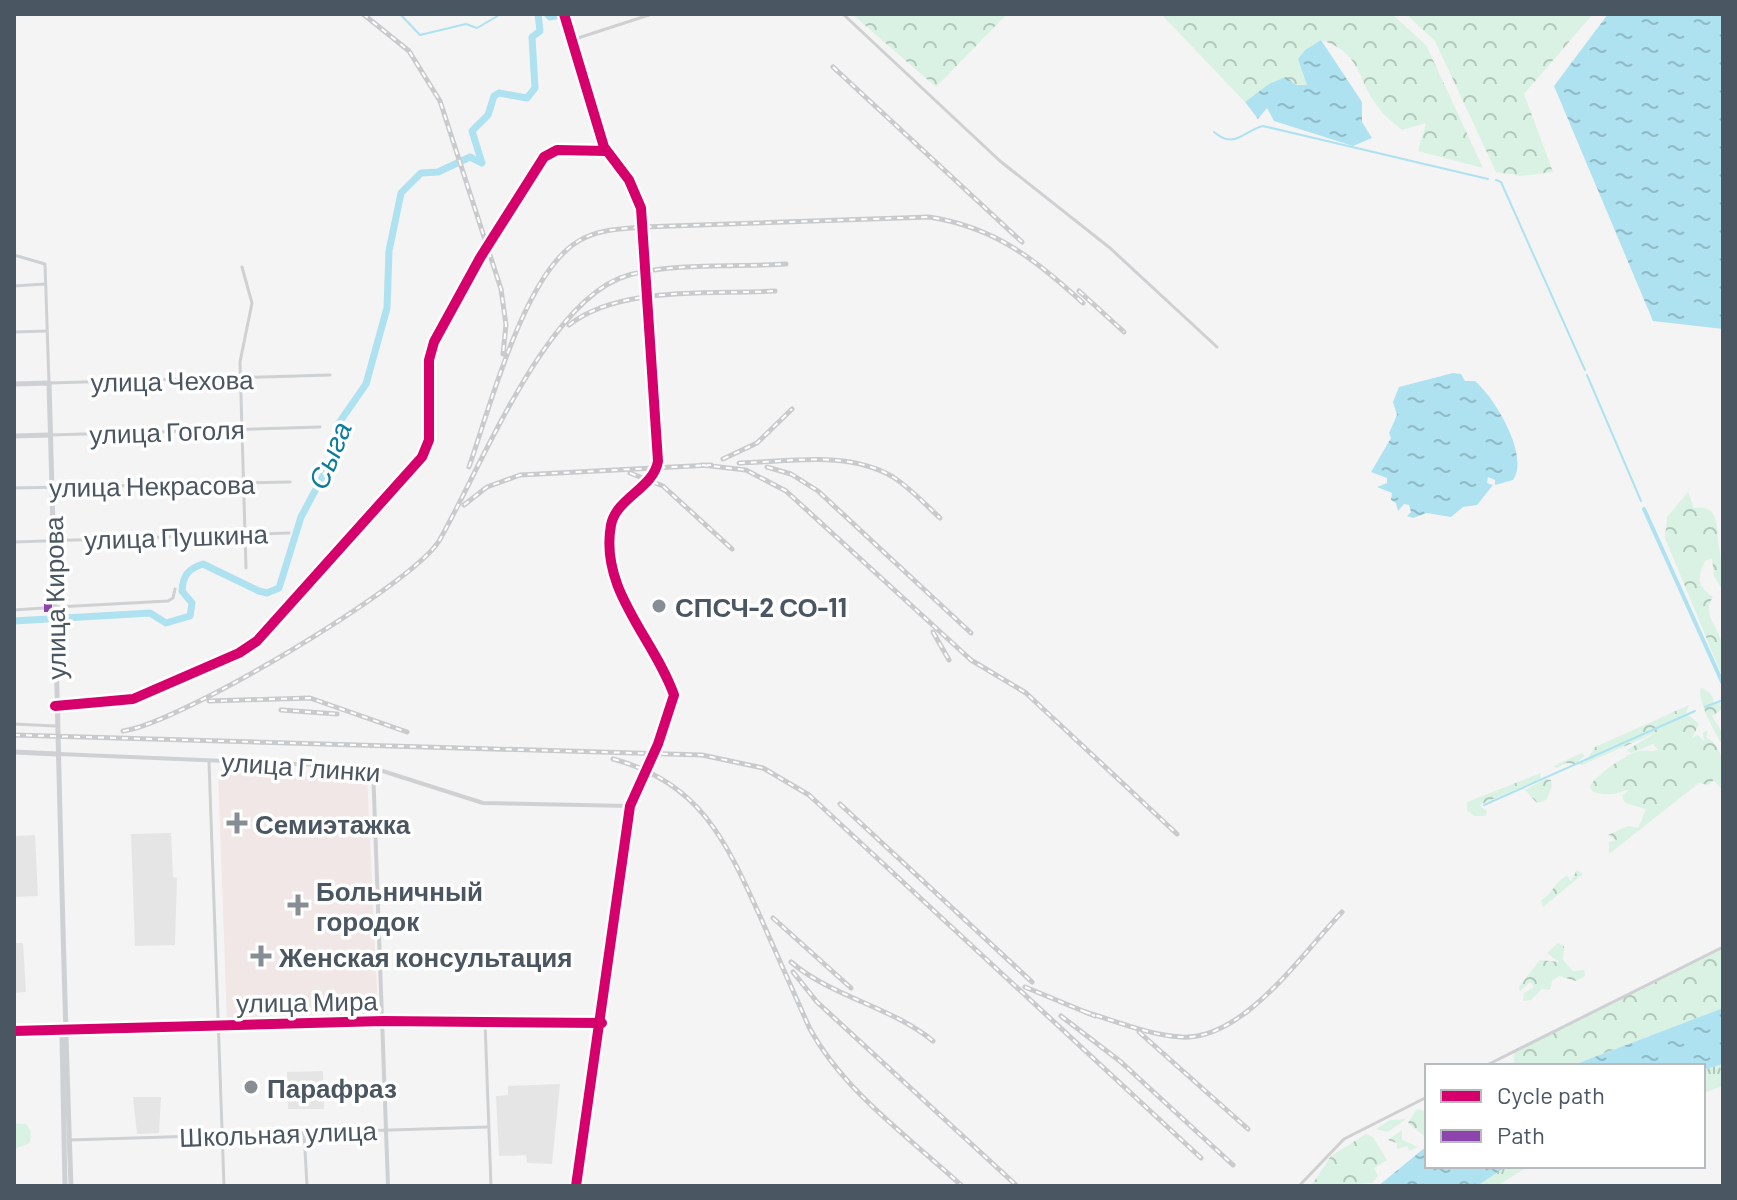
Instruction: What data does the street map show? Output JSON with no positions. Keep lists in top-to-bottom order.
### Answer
{
  "streets": {
    "main road": [
      "улица Чехова",
      "улица Гоголя",
      "улица Кирова",
      "улица Глинки"
    ],
    "street": [
      "улица Некрасова",
      "улица Пушкина",
      "улица Мира",
      "Школьная улица"
    ]
  },
  "crossings": [
    ["улица Чехова", "улица Кирова"],
    ["улица Гоголя", "улица Кирова"],
    ["улица Некрасова", "улица Кирова"],
    ["улица Пушкина", "улица Кирова"],
    ["улица Кирова", "улица Глинки"],
    ["улица Кирова", "улица Мира"],
    ["улица Кирова", "Школьная улица"]
  ],
  "water": ["Сыга"],
  "places": {
    "other": ["СПСЧ-2 СО-11", "Парафраз"],
    "health": ["Семиэтажка", "Больничный городок", "Женская консультация"]
  },
  "legend": ["Cycle path", "Path"]
}
